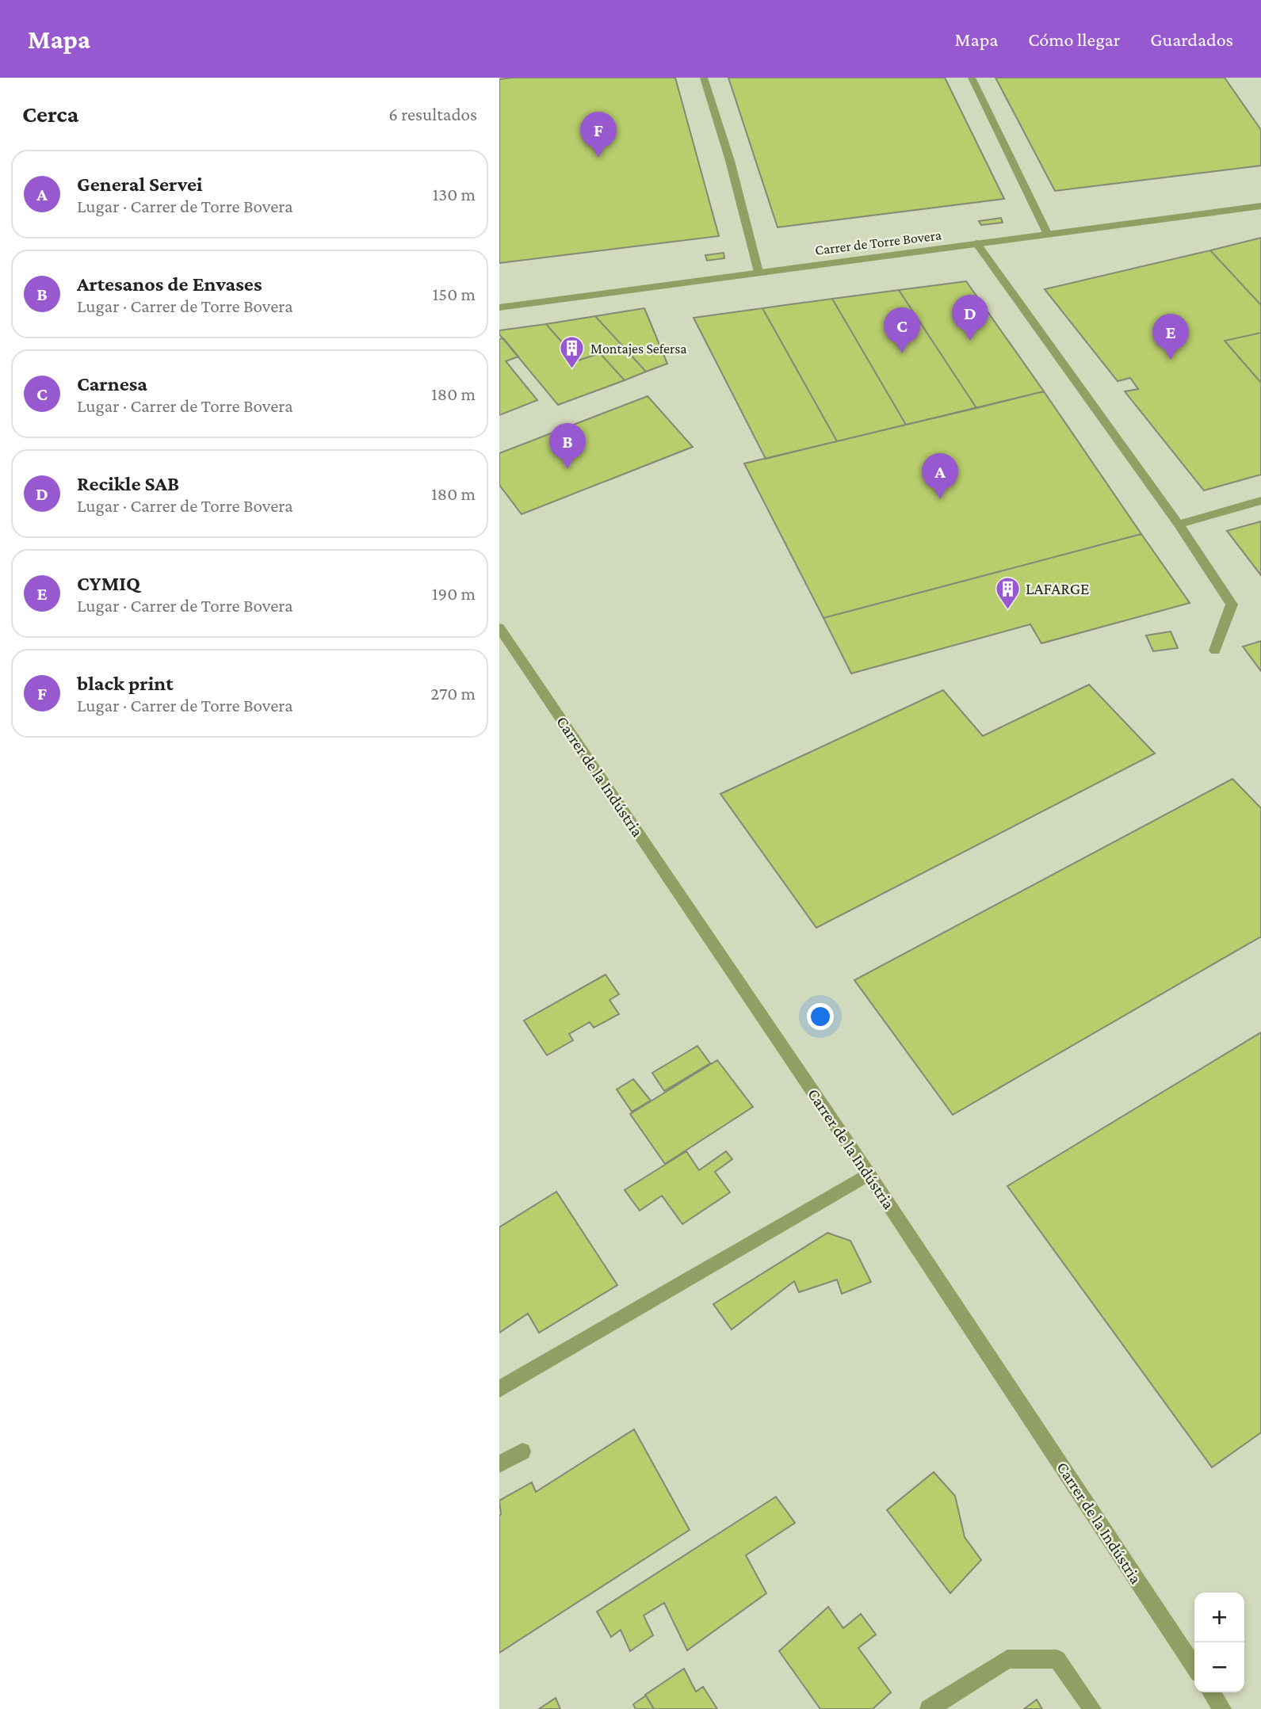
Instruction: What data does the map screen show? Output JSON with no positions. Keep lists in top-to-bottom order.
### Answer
{
  "streets": {
    "street": ["Carrer de Torre Bovera", "Carrer de la Indústria"]
  },
  "places": {
    "building": ["Montajes Sefersa", "LAFARGE"]
  },
  "page": {
    "header": "Mapa",
    "nav": ["Mapa", "Cómo llegar", "Guardados"],
    "heading": ["Cerca", "6 resultados"],
    "pins": [
      "F",
      "D",
      "C",
      "E",
      "B",
      "A"
    ],
    "list": [
      {
        "mark": "A",
        "name": "General Servei",
        "note": "Lugar · Carrer de Torre Bovera",
        "value": "130 m"
      },
      {
        "mark": "B",
        "name": "Artesanos de Envases",
        "note": "Lugar · Carrer de Torre Bovera",
        "value": "150 m"
      },
      {
        "mark": "C",
        "name": "Carnesa",
        "note": "Lugar · Carrer de Torre Bovera",
        "value": "180 m"
      },
      {
        "mark": "D",
        "name": "Recikle SAB",
        "note": "Lugar · Carrer de Torre Bovera",
        "value": "180 m"
      },
      {
        "mark": "E",
        "name": "CYMIQ",
        "note": "Lugar · Carrer de Torre Bovera",
        "value": "190 m"
      },
      {
        "mark": "F",
        "name": "black print",
        "note": "Lugar · Carrer de Torre Bovera",
        "value": "270 m"
      }
    ],
    "map_buttons": ["+", "−"]
  }
}
